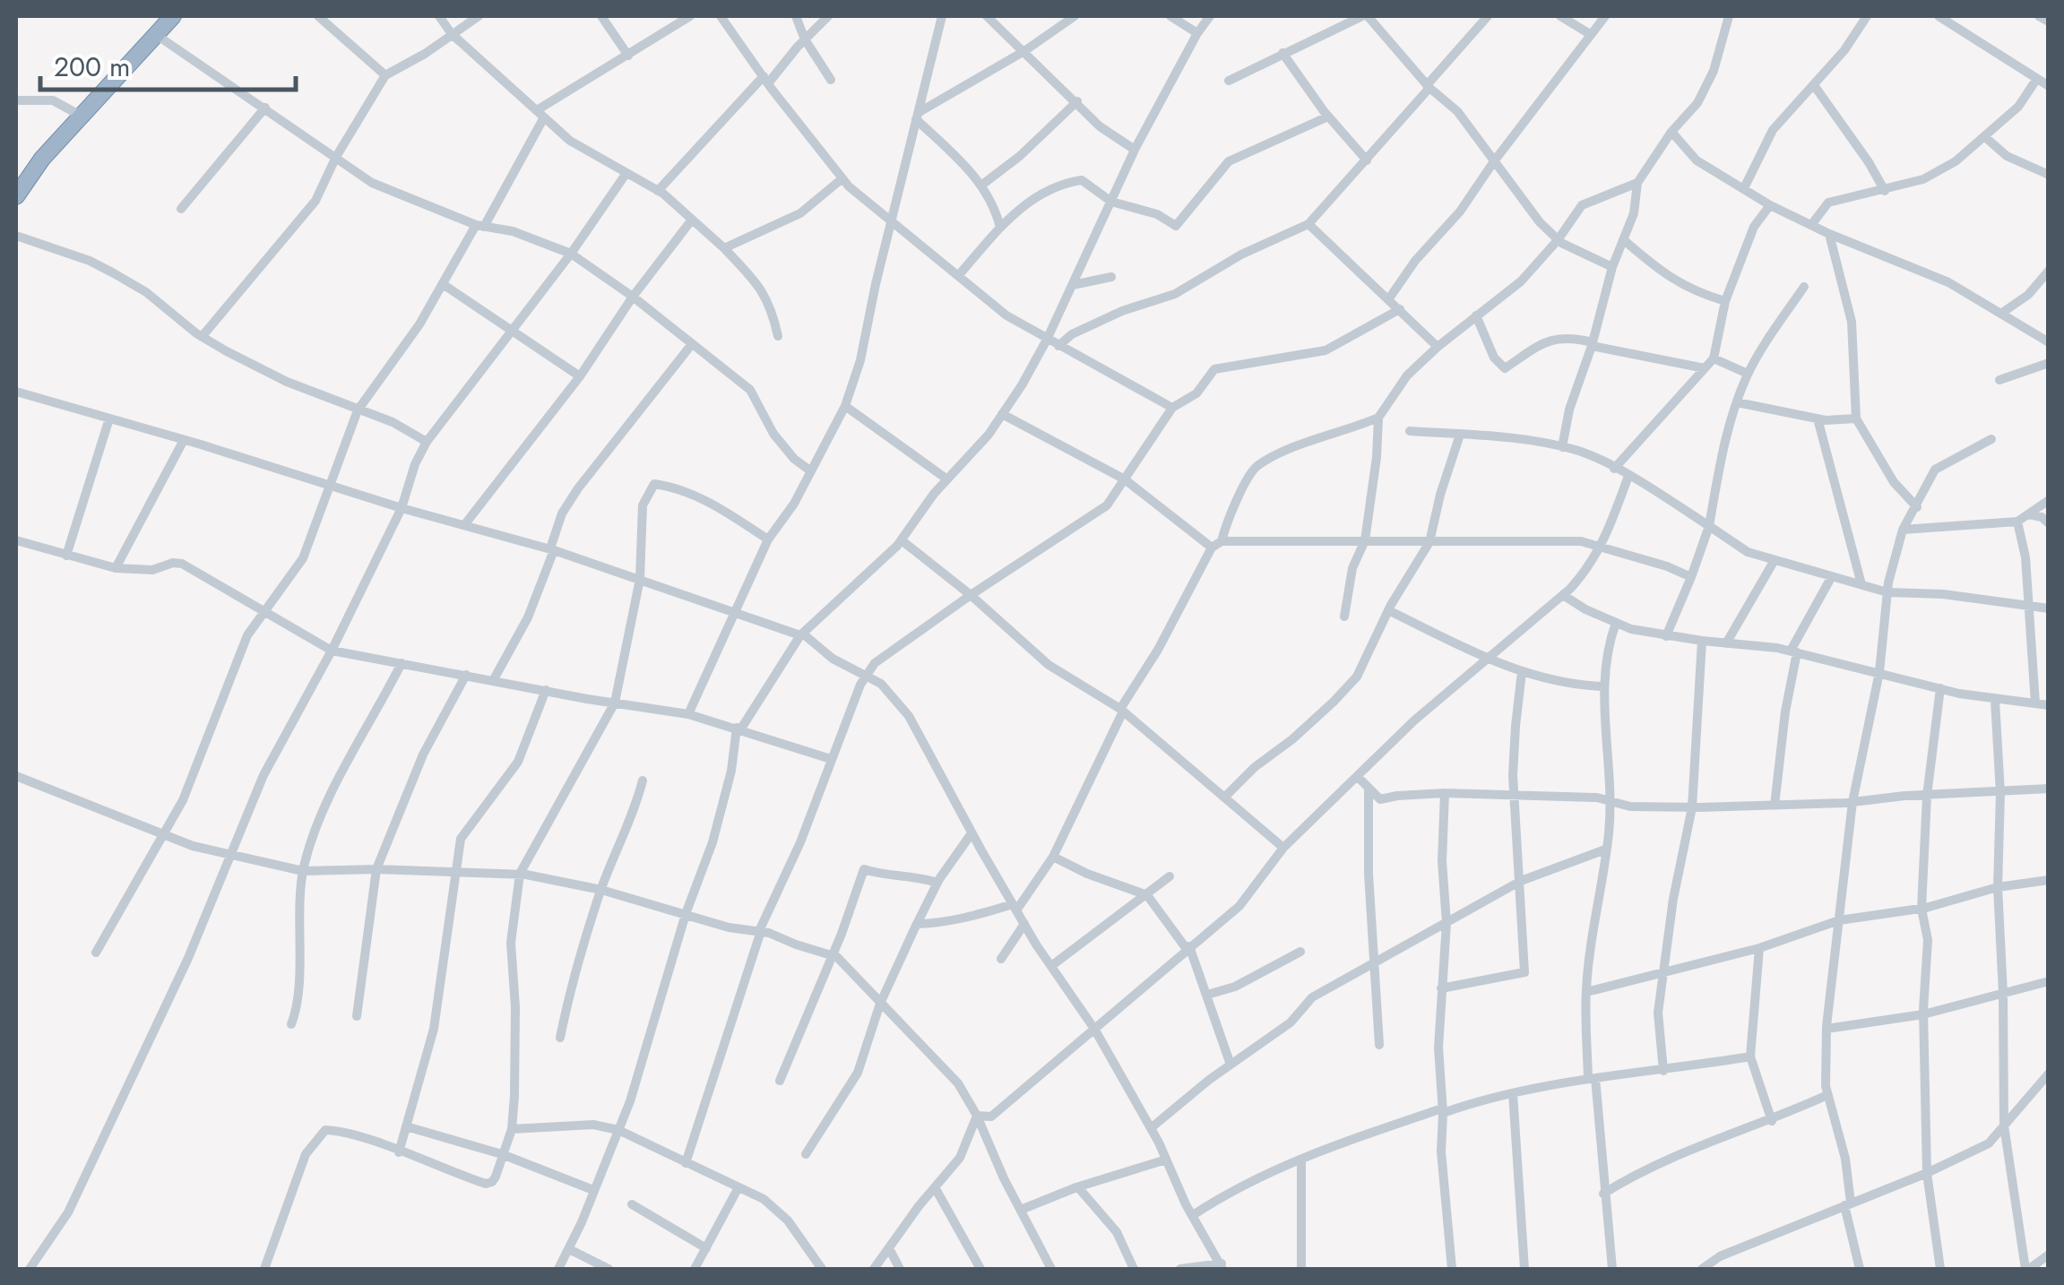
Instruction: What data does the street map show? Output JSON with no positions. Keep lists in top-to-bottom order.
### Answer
{
  "scale_bar": "200 m"
}
